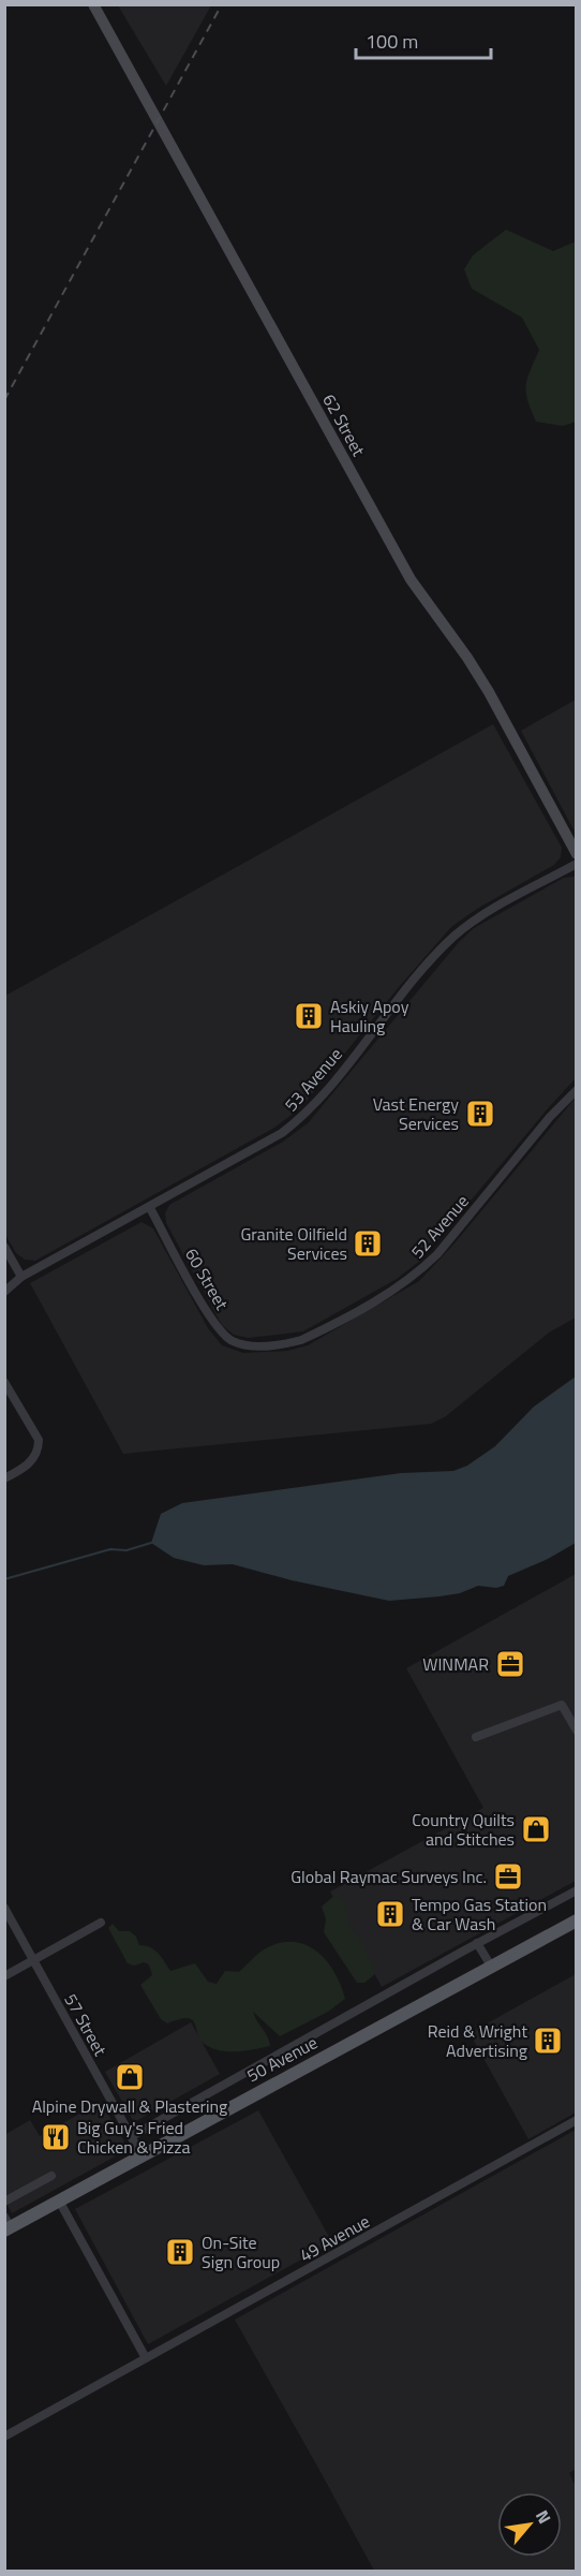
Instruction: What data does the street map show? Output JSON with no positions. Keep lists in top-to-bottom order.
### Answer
{
  "streets": {
    "main road": ["62 Street", "50 Avenue"],
    "street": [
      "53 Avenue",
      "52 Avenue",
      "60 Street",
      "57 Street",
      "49 Avenue"
    ]
  },
  "crossings": [
    ["53 Avenue", "60 Street"],
    ["52 Avenue", "60 Street"],
    ["57 Street", "50 Avenue"]
  ],
  "places": {
    "building": [
      "Askiy Apoy Hauling",
      "Vast Energy Services",
      "Granite Oilfield Services",
      "Tempo Gas Station & Car Wash",
      "Reid & Wright Advertising",
      "On-Site Sign Group"
    ],
    "office": ["WINMAR", "Global Raymac Surveys Inc."],
    "shop": ["Country Quilts and Stitches", "Alpine Drywall & Plastering"],
    "restaurant": ["Big Guy's Fried Chicken & Pizza"]
  },
  "scale_bar": "100 m",
  "north": "top right"
}
